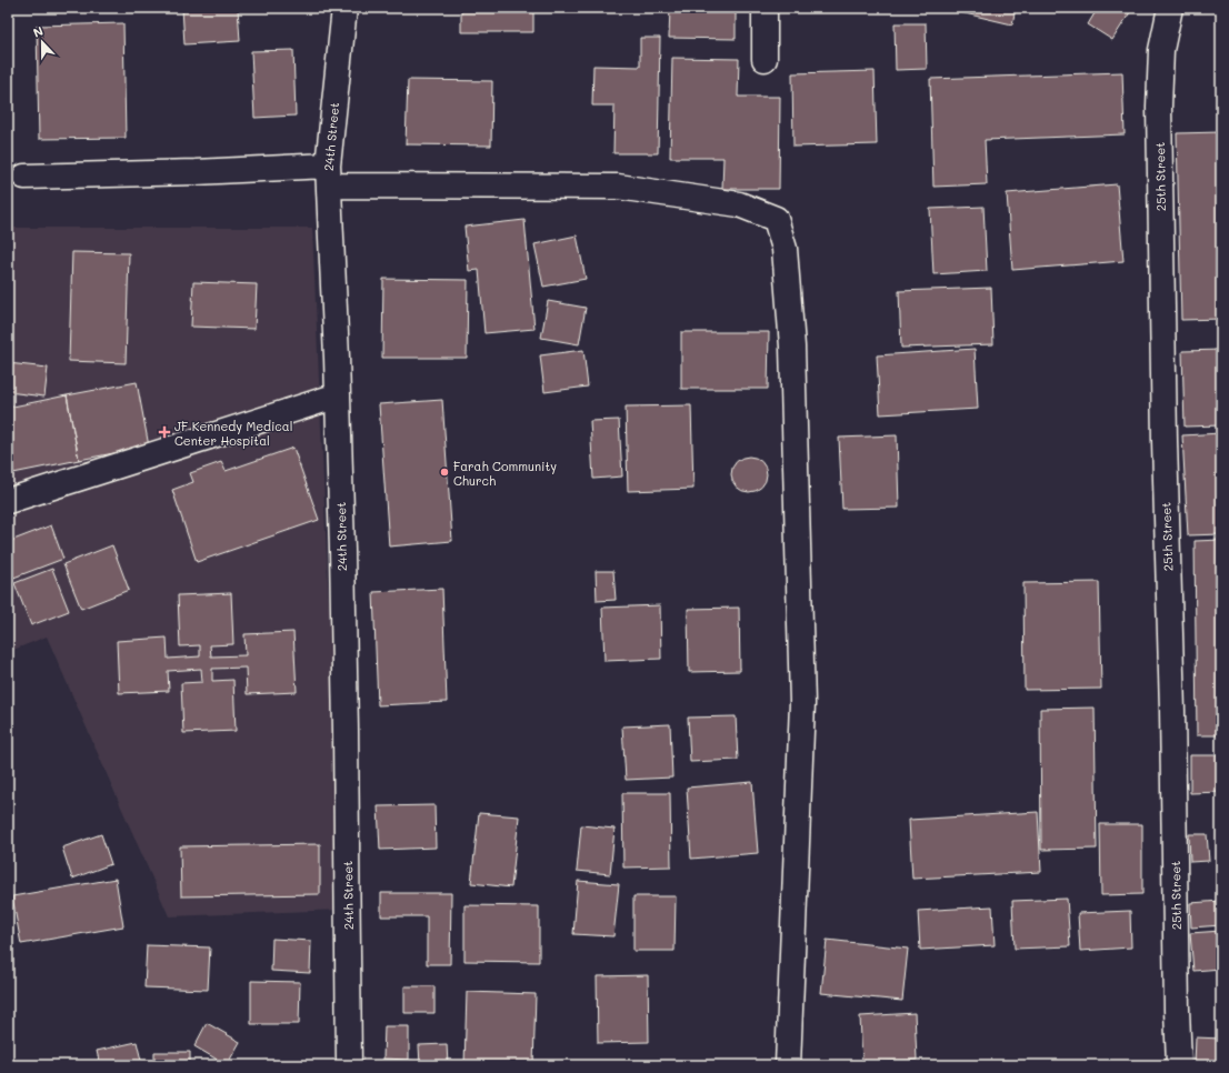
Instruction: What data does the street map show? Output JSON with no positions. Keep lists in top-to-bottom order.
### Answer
{
  "streets": {
    "street": ["24th Street", "25th Street"]
  },
  "places": {
    "health": ["JF Kennedy Medical Center Hospital"],
    "other": ["Farah Community Church"]
  },
  "north": "top"
}
